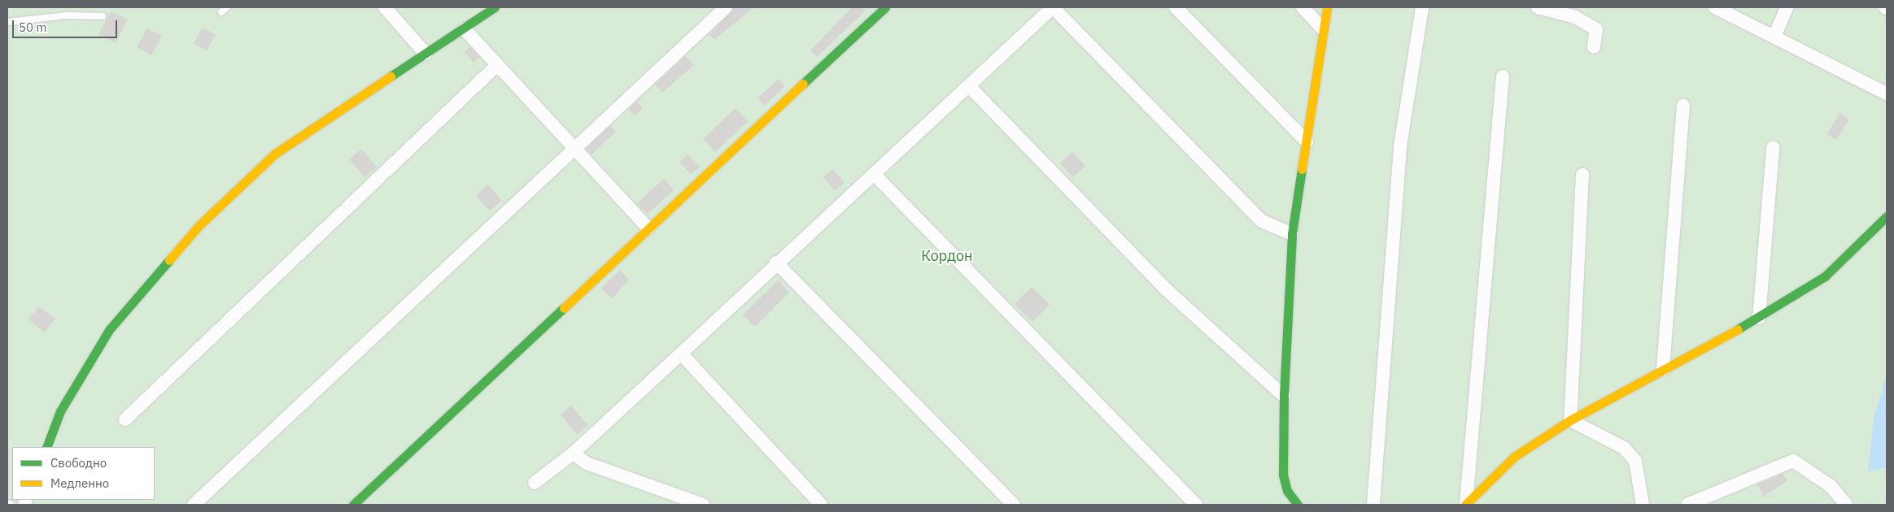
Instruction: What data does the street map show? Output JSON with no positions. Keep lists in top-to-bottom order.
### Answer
{
  "parks": ["Кордон"],
  "legend": ["Свободно", "Медленно"],
  "scale_bar": "50 m"
}
